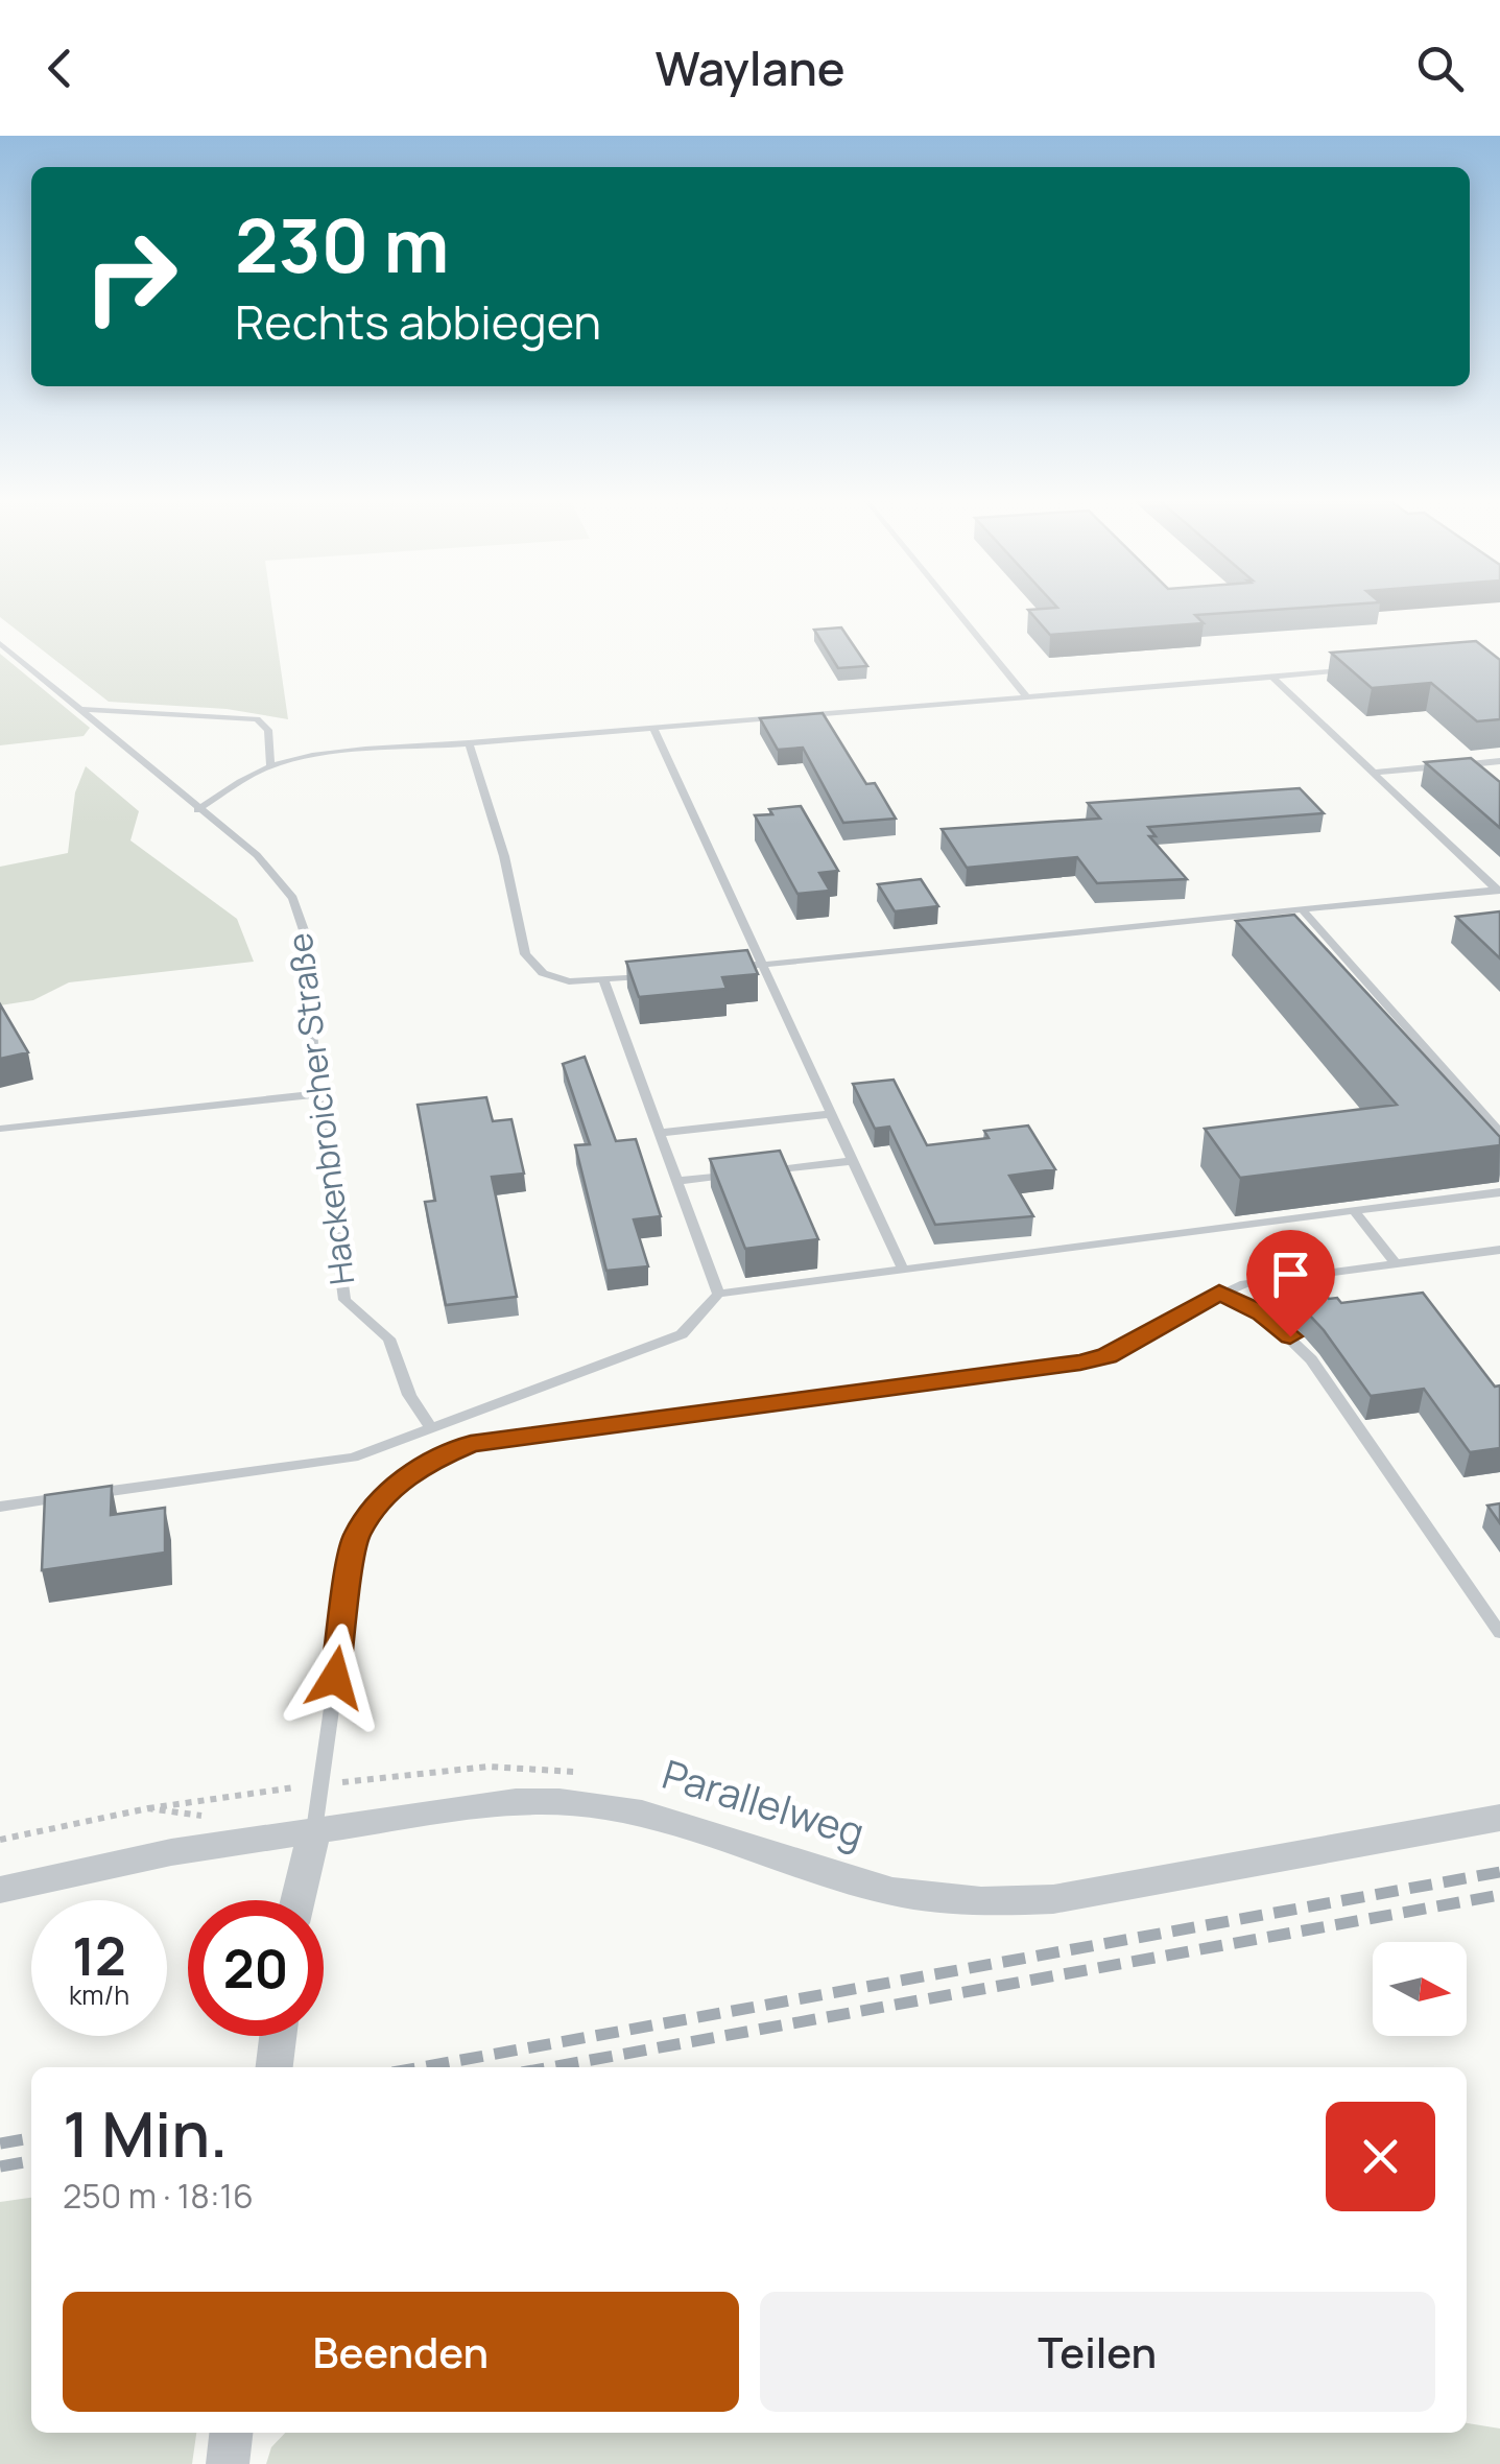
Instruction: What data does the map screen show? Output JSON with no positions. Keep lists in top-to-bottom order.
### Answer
{
  "streets": {
    "street": ["Parallelweg"],
    "lane": ["Hackenbroicher Straße"]
  },
  "north": "right",
  "page": {
    "header": "Waylane",
    "turn": ["230 m", "Rechts abbiegen"],
    "speed": "12 km/h",
    "limit": "20",
    "heading": ["1 Min.", "250 m · 18:16"],
    "buttons": ["Beenden", "Teilen"]
  }
}
